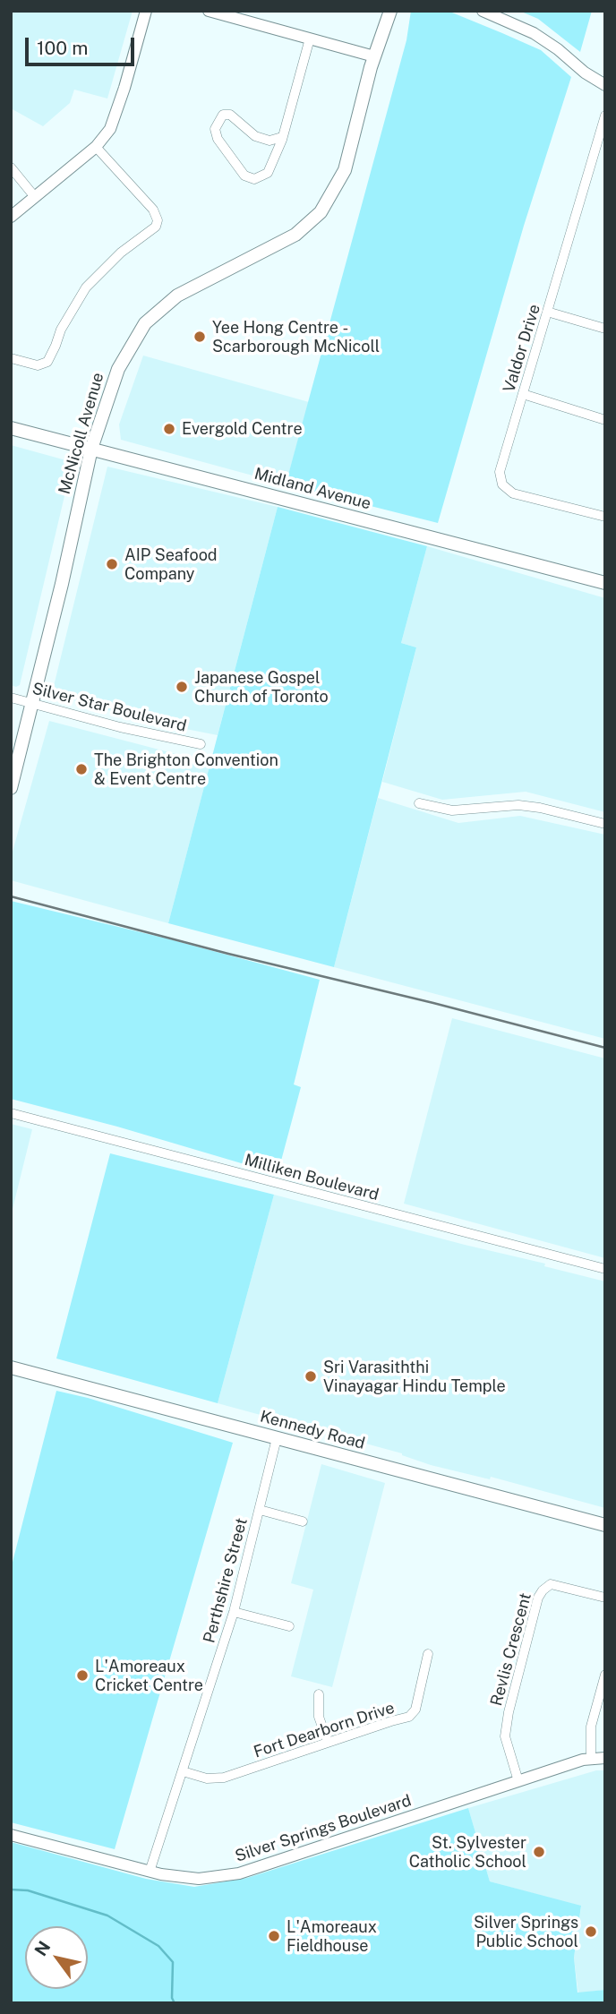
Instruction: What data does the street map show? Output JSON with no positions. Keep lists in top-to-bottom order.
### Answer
{
  "streets": {
    "main road": ["McNicoll Avenue", "Midland Avenue", "Kennedy Road"],
    "street": [
      "Valdor Drive",
      "Silver Star Boulevard",
      "Milliken Boulevard",
      "Perthshire Street",
      "Revlis Crescent",
      "Fort Dearborn Drive",
      "Silver Springs Boulevard"
    ]
  },
  "crossings": [
    ["McNicoll Avenue", "Midland Avenue"],
    ["McNicoll Avenue", "Silver Star Boulevard"],
    ["Kennedy Road", "Perthshire Street"],
    ["Perthshire Street", "Fort Dearborn Drive"],
    ["Perthshire Street", "Silver Springs Boulevard"],
    ["Revlis Crescent", "Silver Springs Boulevard"]
  ],
  "places": [
    "Yee Hong Centre - Scarborough McNicoll",
    "Evergold Centre",
    "AIP Seafood Company",
    "Japanese Gospel Church of Toronto",
    "The Brighton Convention & Event Centre",
    "Sri Varasiththi Vinayagar Hindu Temple",
    "L'Amoreaux Cricket Centre",
    "St. Sylvester Catholic School",
    "Silver Springs Public School",
    "L'Amoreaux Fieldhouse"
  ],
  "scale_bar": "100 m",
  "north": "top left"
}
